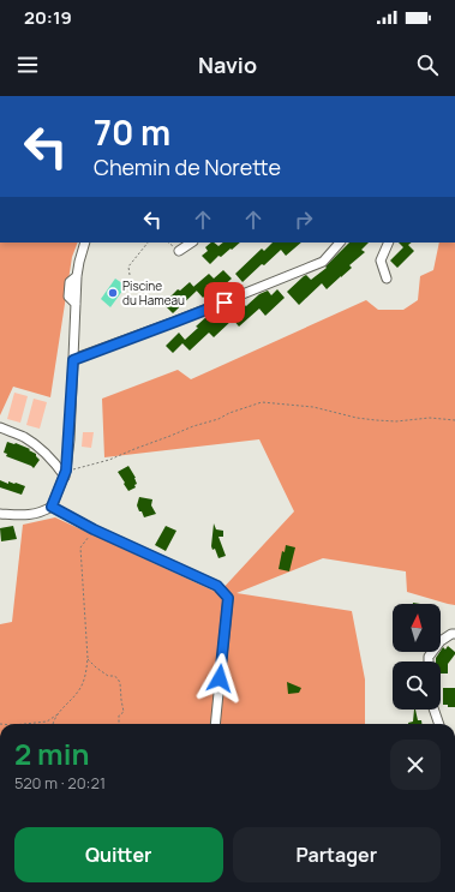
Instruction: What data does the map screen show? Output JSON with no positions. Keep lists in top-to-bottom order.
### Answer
{
  "places": ["Piscine du Hameau"],
  "north": "top",
  "page": {
    "status": "20:19",
    "header": "Navio",
    "turn": ["70 m", "Chemin de Norette"],
    "heading": ["2 min", "520 m · 20:21"],
    "buttons": ["Quitter", "Partager"]
  }
}
